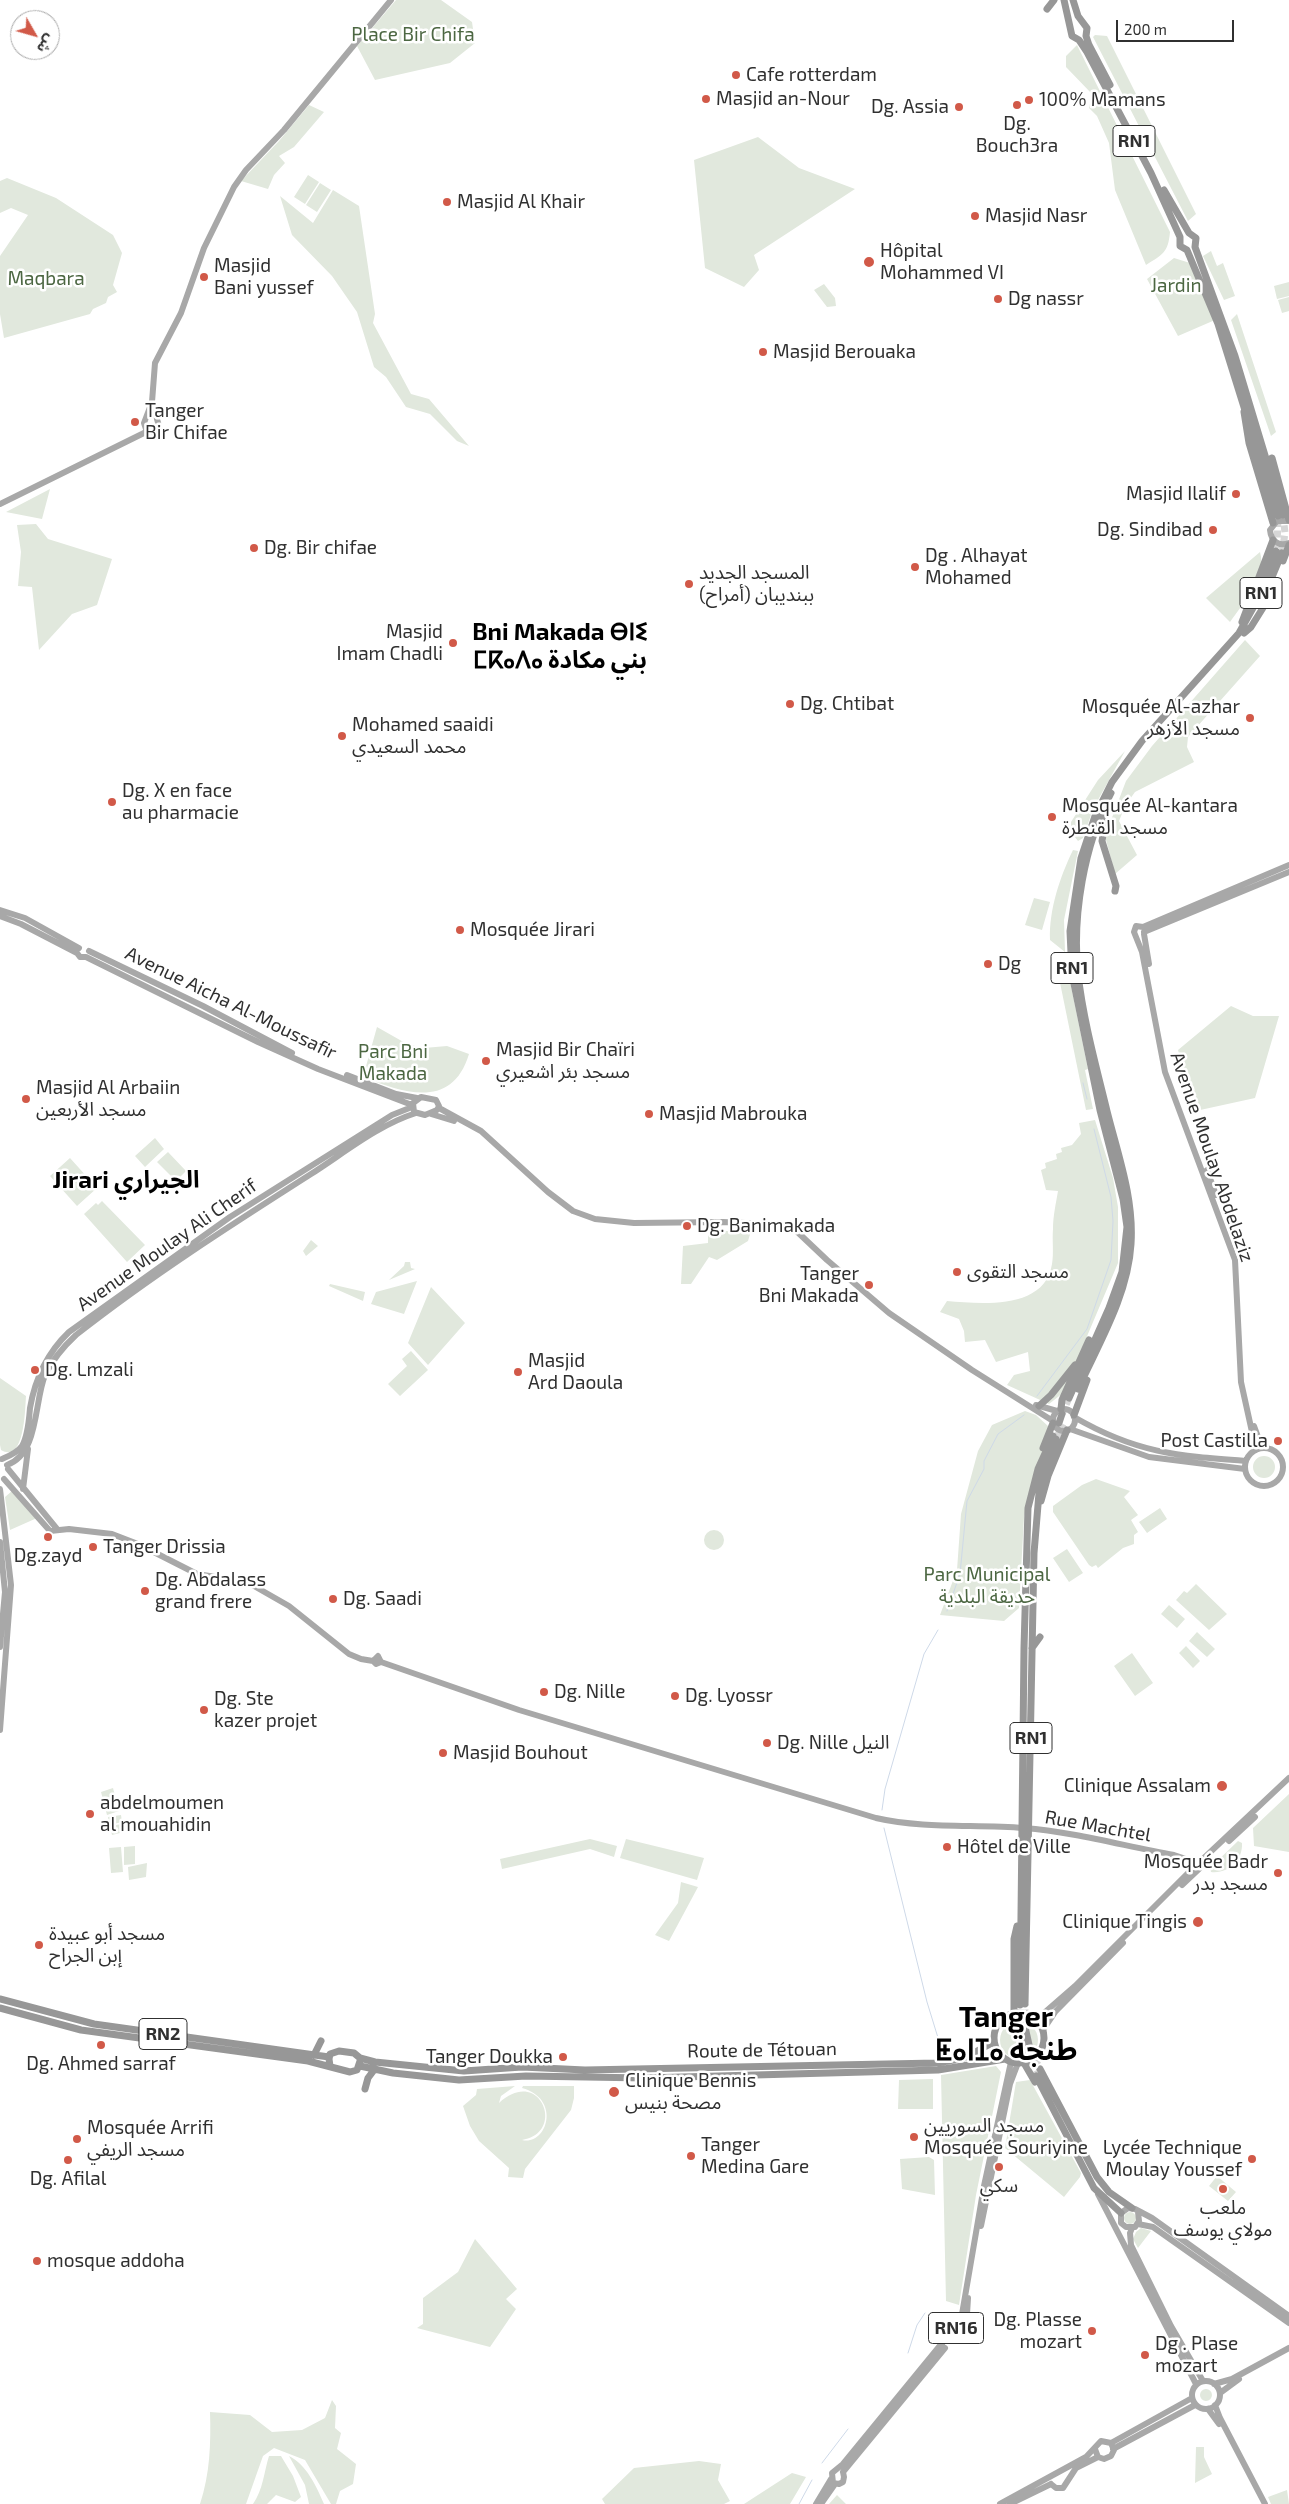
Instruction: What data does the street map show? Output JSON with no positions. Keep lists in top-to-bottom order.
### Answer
{
  "streets": {
    "highway": ["RN1", "RN2", "Route de Tétouan"],
    "main road": [
      "Avenue Aicha Al-Moussafir",
      "Avenue Moulay Abdelaziz",
      "Avenue Moulay Ali Cherif",
      "Rue Machtel",
      "RN16"
    ]
  },
  "crossings": [
    ["RN1", "Rue Machtel"],
    ["RN1", "Route de Tétouan"],
    ["RN1", "RN16"],
    ["Avenue Aicha Al-Moussafir", "Avenue Moulay Ali Cherif"],
    ["Route de Tétouan", "RN16"]
  ],
  "districts": ["Bni Makada ⴱⵏⵉ ⵎⴽⴰⴷⴰ بني مكادة", "Jirari الجيراري", "Tanger ⵟⴰⵏⵊⴰ طنجة"],
  "parks": [
    "Place Bir Chifa",
    "Maqbara",
    "Jardin",
    "Parc Bni Makada",
    "Parc Municipal حديقة البلدية"
  ],
  "places": [
    "Cafe rotterdam",
    "Masjid an-Nour",
    "100% Mamans",
    "Dg. Bouch3ra",
    "Dg. Assia",
    "Masjid Al Khair",
    "Masjid Nasr",
    "Hôpital Mohammed VI",
    "Masjid Bani yussef",
    "Dg nassr",
    "Masjid Berouaka",
    "Tanger Bir Chifae",
    "Masjid Ilalif",
    "Dg. Sindibad",
    "Dg. Bir chifae",
    "Dg . Alhayat Mohamed",
    "المسجد الجديد (أمراح) ببنديبان",
    "Masjid Imam Chadli",
    "Dg. Chtibat",
    "Mosquée Al-azhar مسجد الأزهر",
    "Mohamed saaidi محمد السعيدي",
    "Dg. X en face au pharmacie",
    "Mosquée Al-kantara مسجد القنطرة",
    "Mosquée Jirari",
    "Dg",
    "Masjid Bir Chaïri مسجد بئر اشعيري",
    "Masjid Al Arbaiin مسجد الأربعين",
    "Masjid Mabrouka",
    "Dg. Banimakada",
    "مسجد التقوى",
    "Tanger Bni Makada",
    "Dg. Lmzali",
    "Masjid Ard Daoula",
    "Post Castilla",
    "Dg.zayd",
    "Tanger Drissia",
    "Dg. Abdalass grand frere",
    "Dg. Saadi",
    "Dg. Nille",
    "Dg. Lyossr",
    "Dg. Ste kazer projet",
    "Dg. Nille النيل",
    "Masjid Bouhout",
    "Clinique Assalam",
    "abdelmoumen al mouahidin",
    "Hôtel de Ville",
    "Mosquée Badr مسجد بدر",
    "Clinique Tingis",
    "مسجد أبو عبيدة إبن الجراح",
    "Dg. Ahmed sarraf",
    "Tanger Doukka",
    "Clinique Bennis مصحة بنيس",
    "مسجد السوريين Mosquée Souriyine",
    "Mosquée Arrifi مسجد الريفي",
    "Tanger Medina Gare",
    "Lycée Technique Moulay Youssef",
    "Dg. Afilal",
    "سكي",
    "ملعب مولاي يوسف",
    "mosque addoha",
    "Dg. Plasse mozart",
    "Dg . Plase mozart"
  ],
  "scale_bar": "200 m",
  "north": "bottom right"
}
